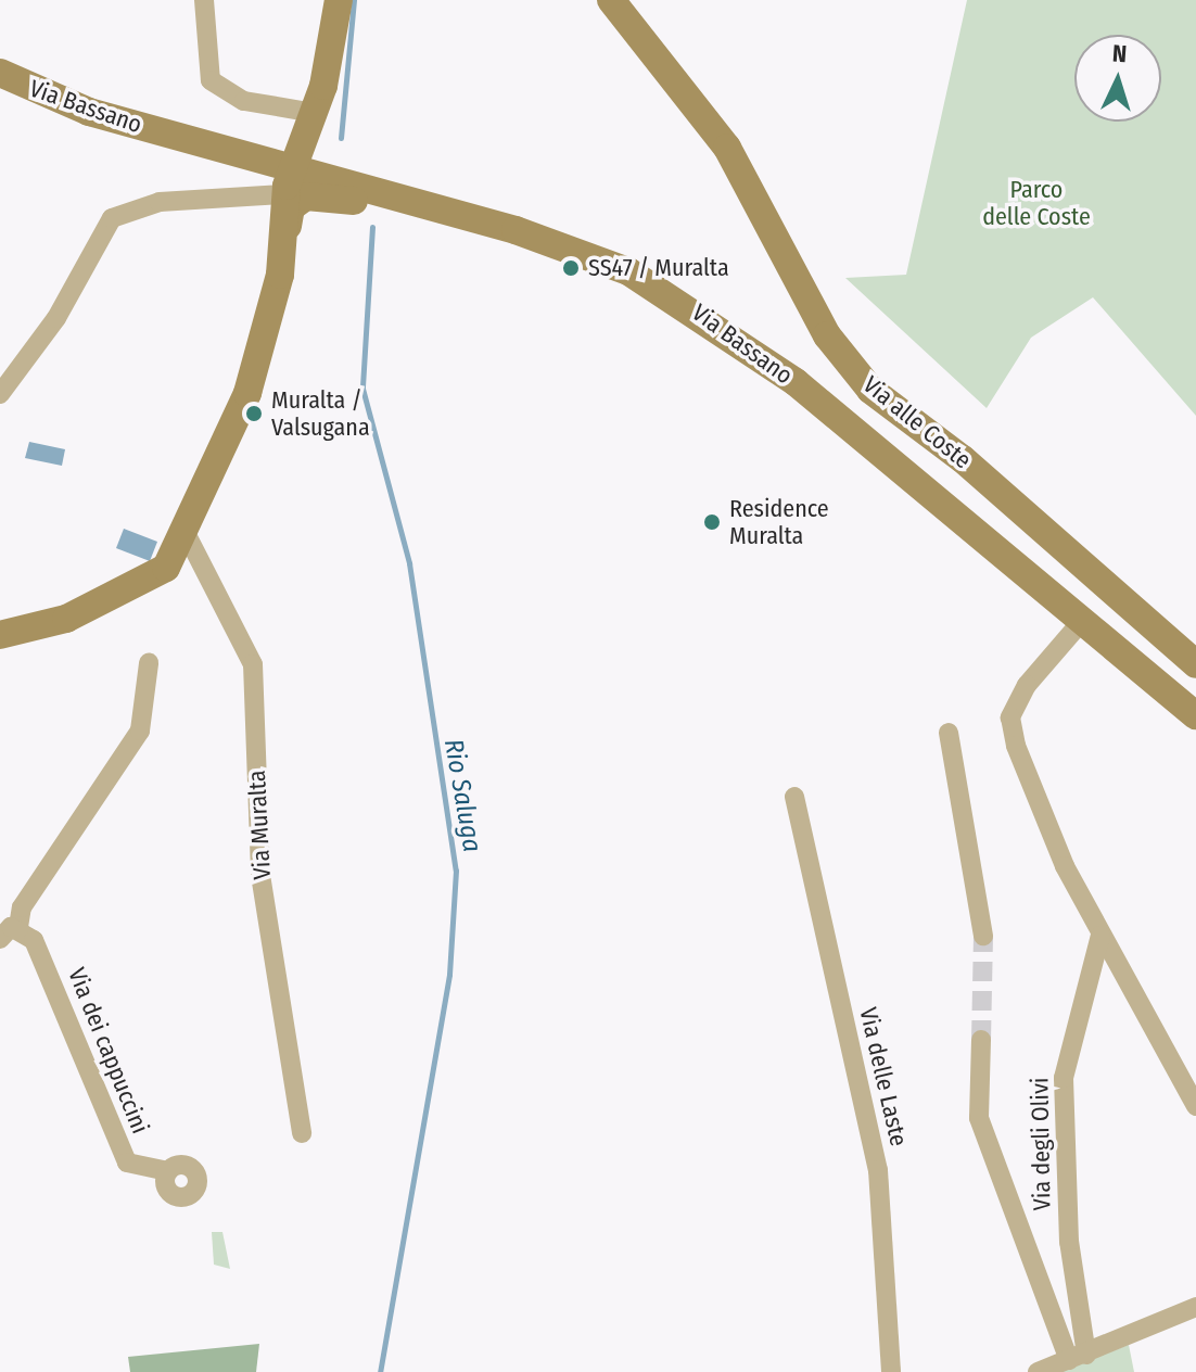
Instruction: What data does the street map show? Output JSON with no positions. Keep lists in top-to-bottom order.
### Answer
{
  "streets": {
    "street": [
      "Via Bassano",
      "Via alle Coste",
      "Via Muralta",
      "Via dei cappuccini",
      "Via delle Laste",
      "Via degli Olivi"
    ]
  },
  "water": ["Rio Saluga"],
  "parks": ["Parco delle Coste"],
  "places": ["SS47 / Muralta", "Muralta / Valsugana", "Residence Muralta"],
  "north": "top"
}
